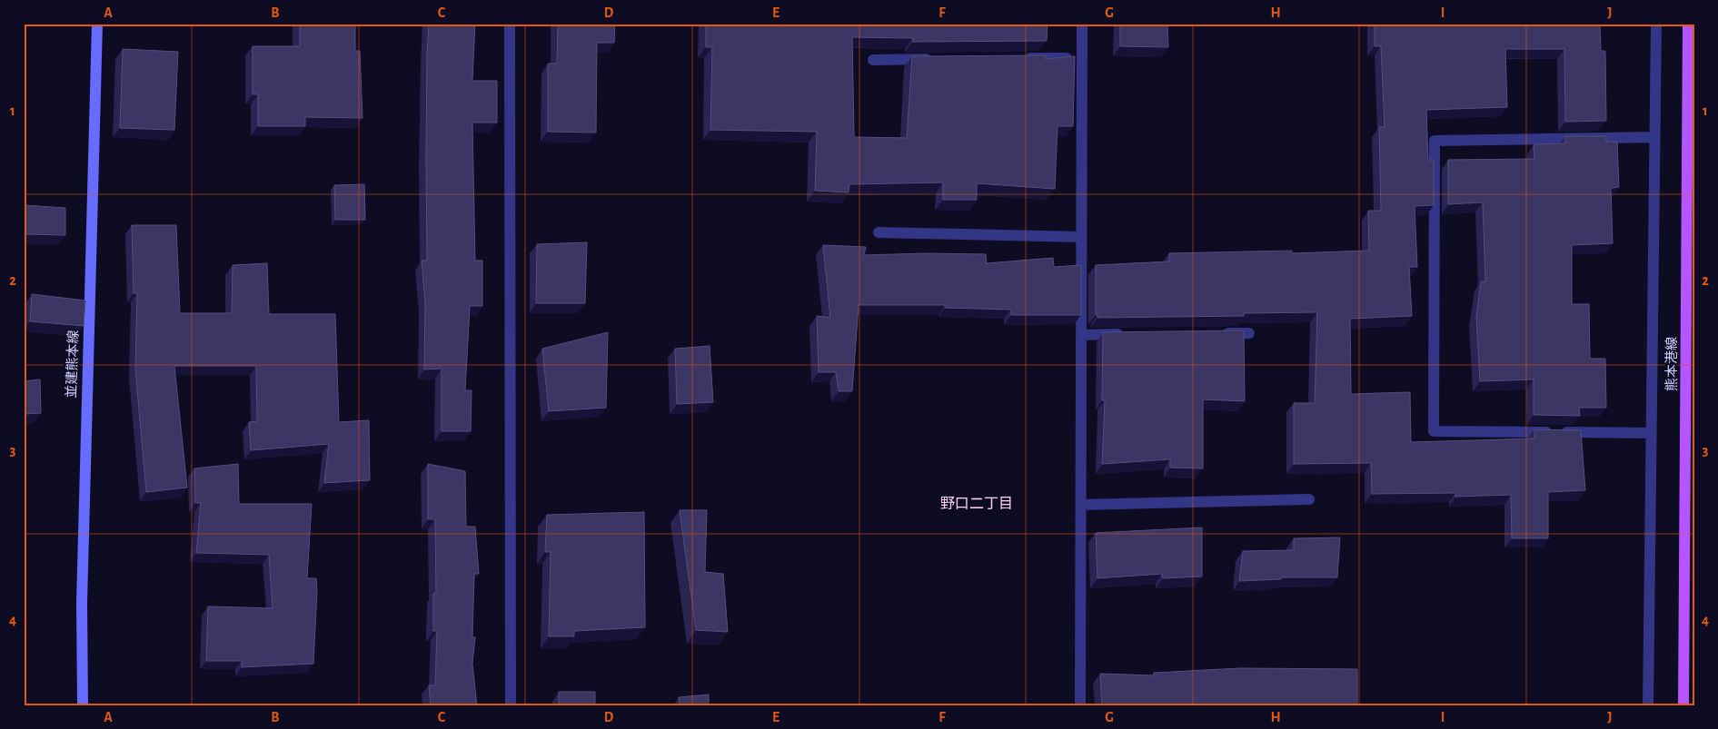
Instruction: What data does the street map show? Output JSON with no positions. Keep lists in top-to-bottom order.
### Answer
{
  "streets": {
    "main road": ["並建熊本線", "熊本港線"]
  },
  "districts": ["野口二丁目"],
  "grid": {
    "columns": [
      "A",
      "B",
      "C",
      "D",
      "E",
      "F",
      "G",
      "H",
      "I",
      "J"
    ],
    "rows": [
      "1",
      "2",
      "3",
      "4"
    ]
  }
}
